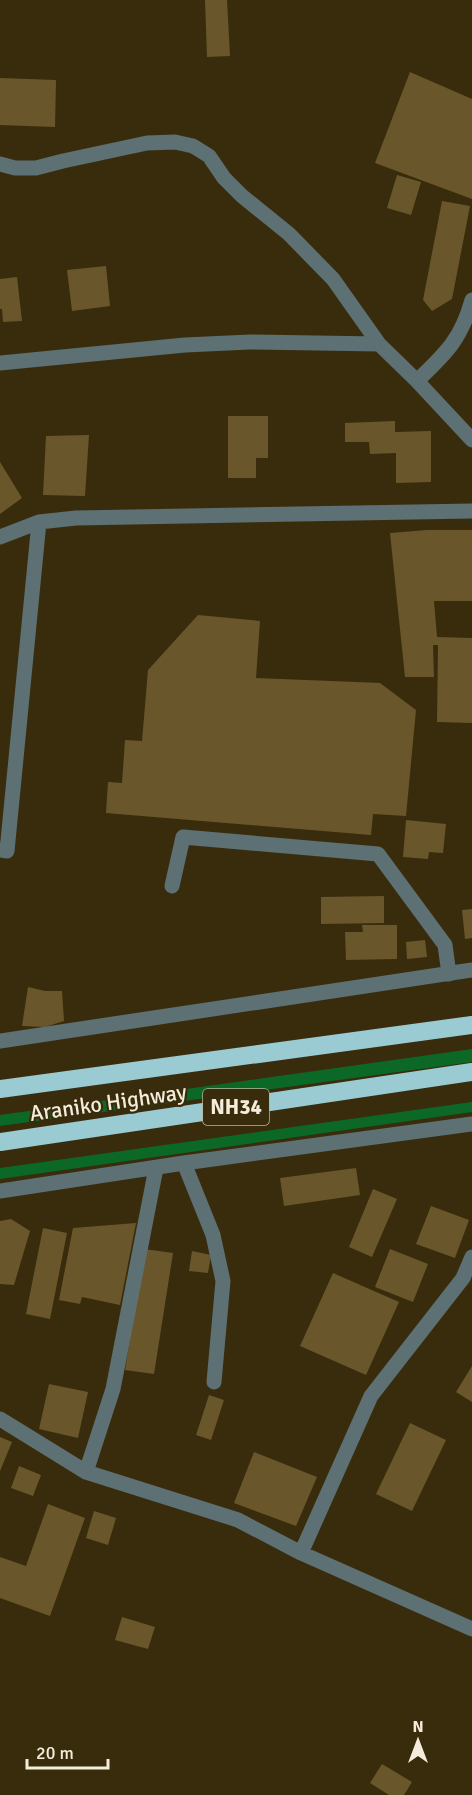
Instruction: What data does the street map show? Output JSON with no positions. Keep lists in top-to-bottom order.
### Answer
{
  "streets": {
    "highway": ["Araniko Highway", "NH34"]
  },
  "scale_bar": "20 m",
  "north": "top"
}
